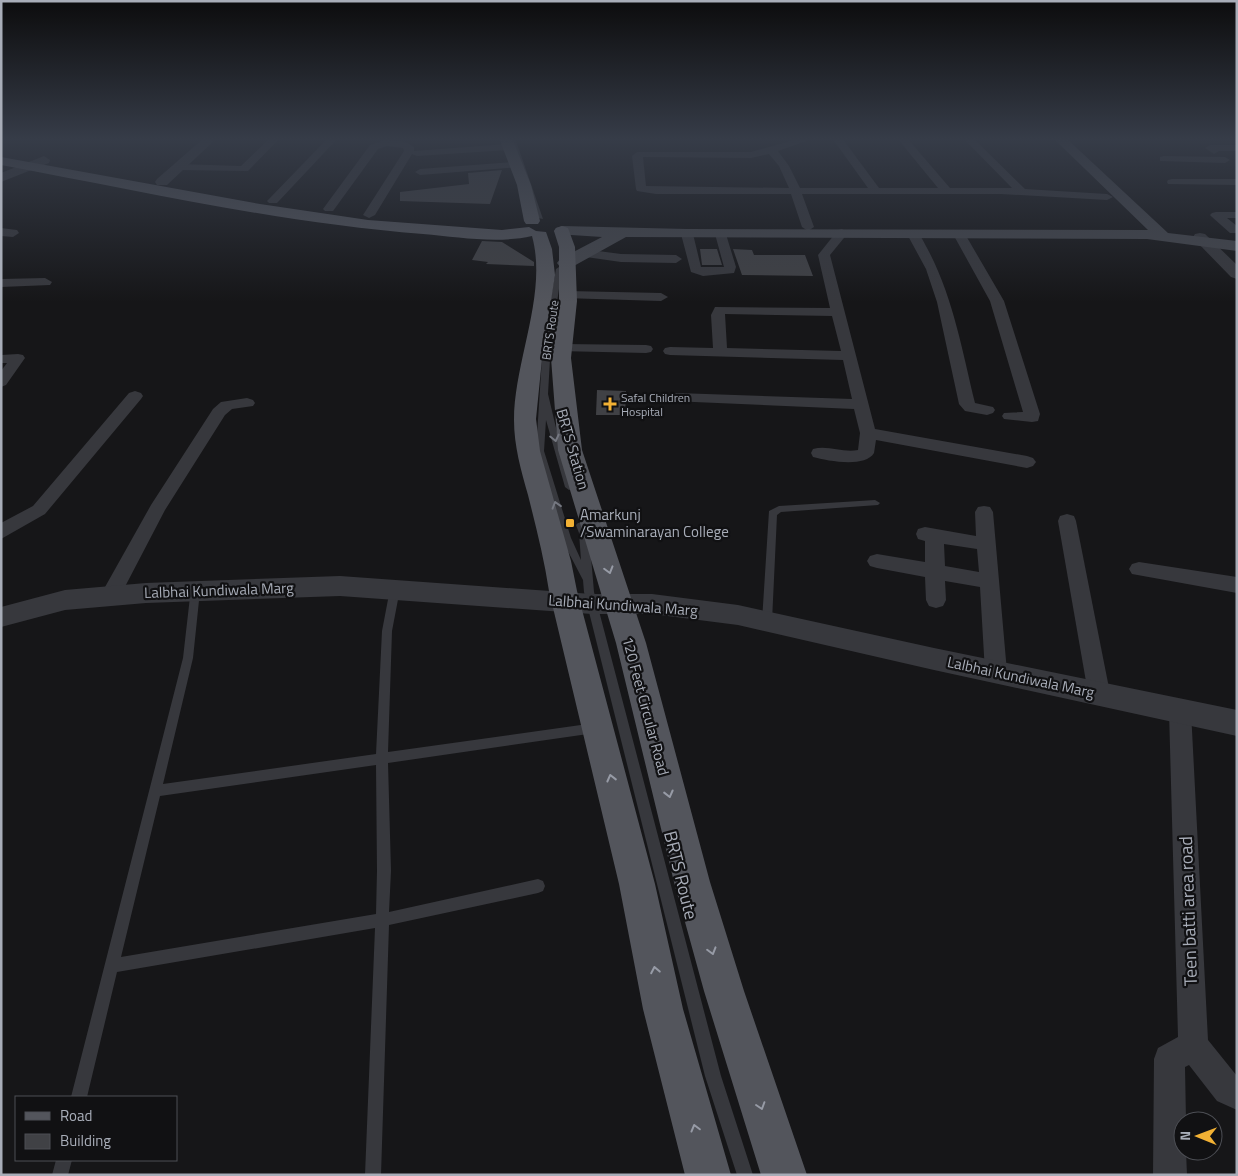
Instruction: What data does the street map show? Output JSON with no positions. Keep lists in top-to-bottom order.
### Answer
{
  "streets": {
    "main road": ["120 Feet Circular Road"],
    "street": ["Lalbhai Kundiwala Marg", "Teen batti area road"],
    "lane": ["BRTS Route", "BRTS Station"]
  },
  "crossings": [
    ["BRTS Route", "BRTS Station"],
    ["BRTS Route", "Lalbhai Kundiwala Marg"],
    ["BRTS Route", "120 Feet Circular Road"],
    ["BRTS Station", "Lalbhai Kundiwala Marg"],
    ["BRTS Station", "120 Feet Circular Road"],
    ["Lalbhai Kundiwala Marg", "120 Feet Circular Road"],
    ["Lalbhai Kundiwala Marg", "Teen batti area road"]
  ],
  "places": {
    "health": ["Safal Children Hospital"],
    "transit": ["Amarkunj /Swaminarayan College"]
  },
  "legend": ["Road", "Building"],
  "north": "left"
}
